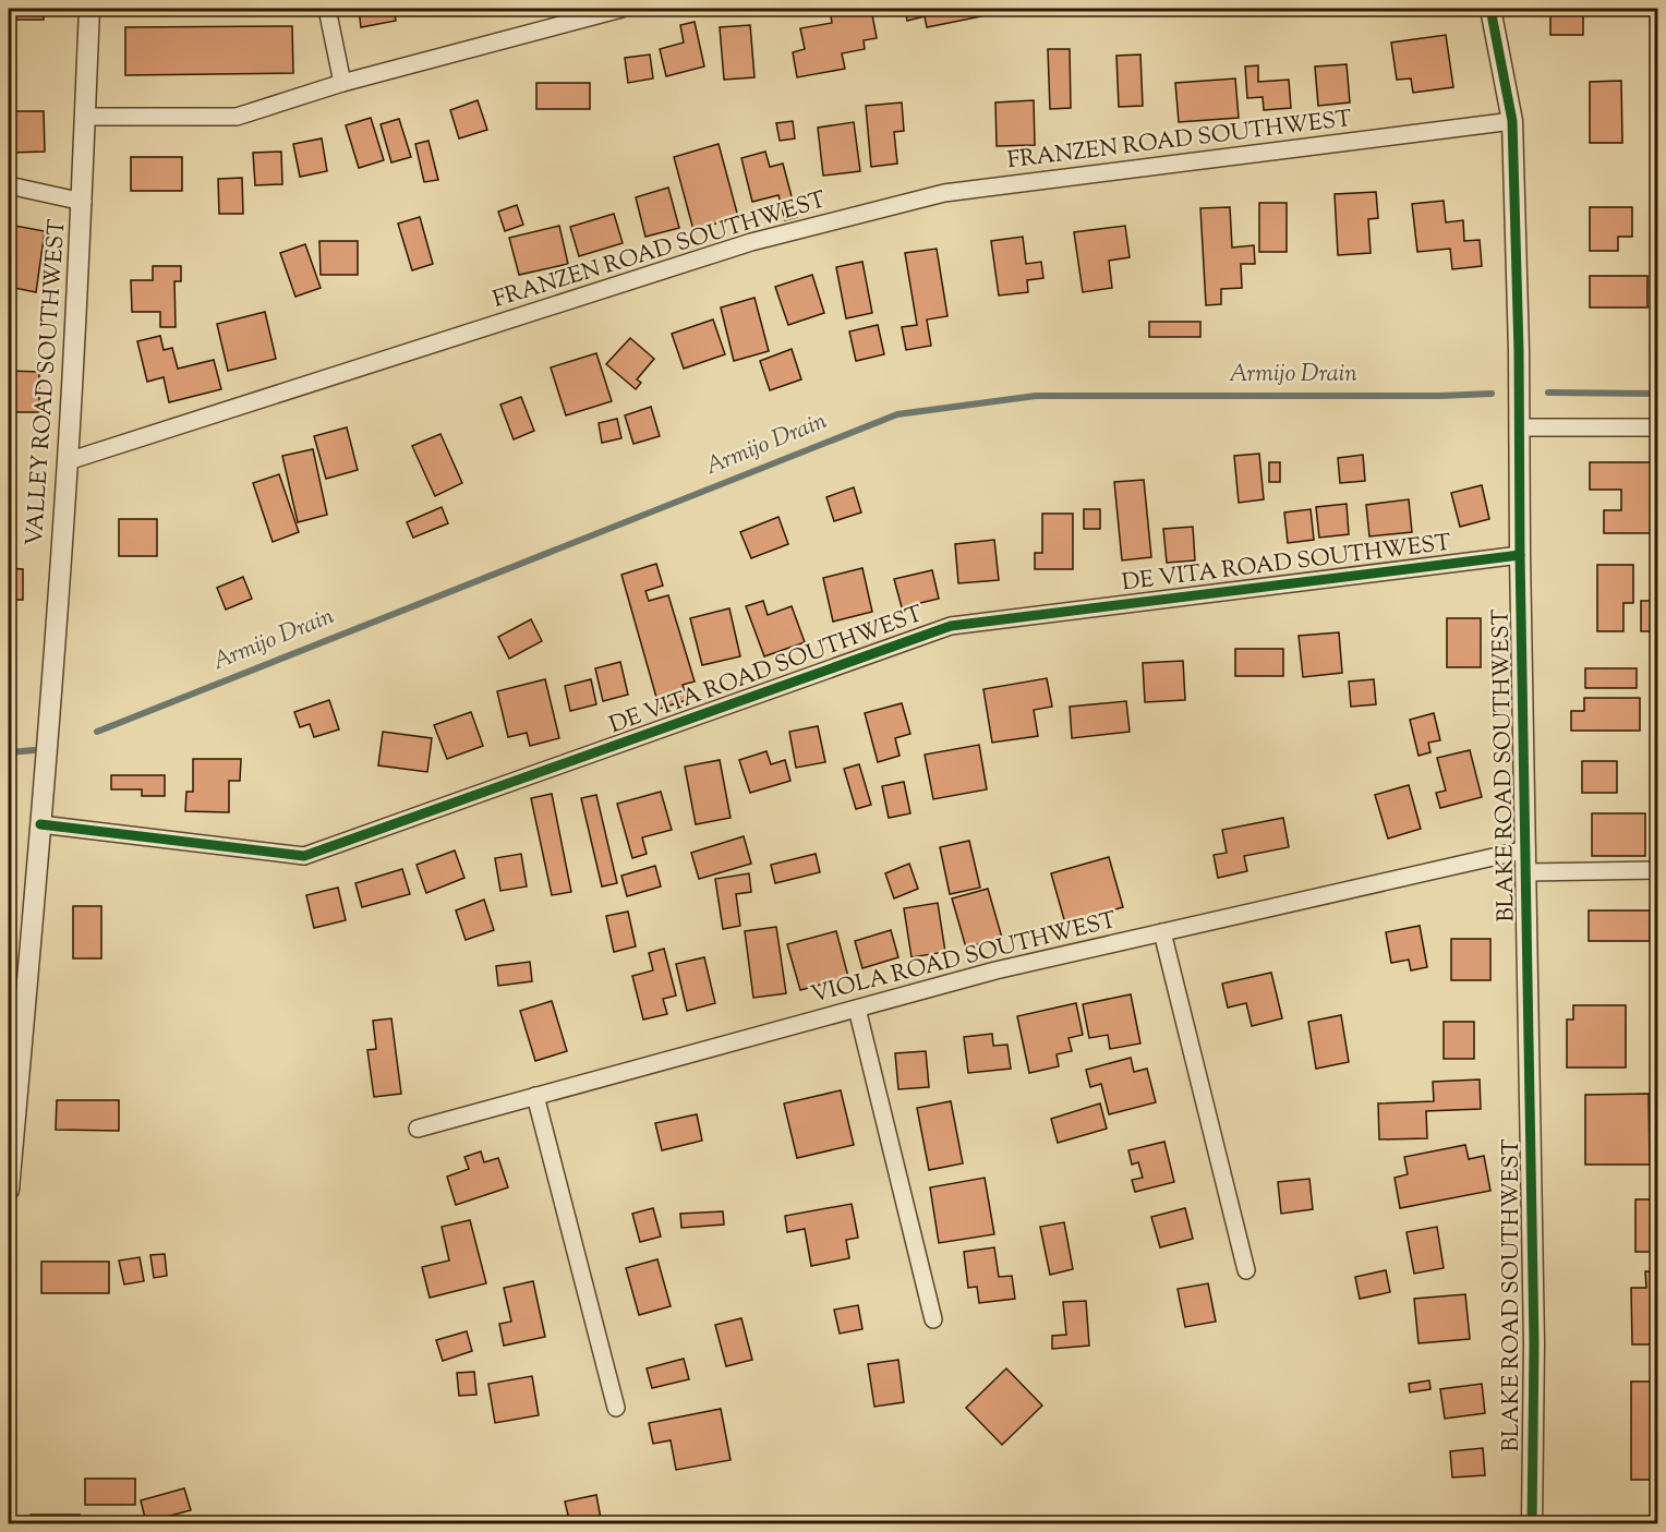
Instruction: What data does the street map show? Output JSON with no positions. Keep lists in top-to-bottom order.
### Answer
{
  "streets": {
    "street": [
      "FRANZEN ROAD SOUTHWEST",
      "VALLEY ROAD SOUTHWEST",
      "DE VITA ROAD SOUTHWEST",
      "BLAKE ROAD SOUTHWEST",
      "VIOLA ROAD SOUTHWEST"
    ]
  },
  "crossings": [
    ["FRANZEN ROAD SOUTHWEST", "VALLEY ROAD SOUTHWEST"],
    ["FRANZEN ROAD SOUTHWEST", "BLAKE ROAD SOUTHWEST"],
    ["VALLEY ROAD SOUTHWEST", "DE VITA ROAD SOUTHWEST"],
    ["DE VITA ROAD SOUTHWEST", "BLAKE ROAD SOUTHWEST"],
    ["BLAKE ROAD SOUTHWEST", "VIOLA ROAD SOUTHWEST"]
  ],
  "water": ["Armijo Drain"]
}
